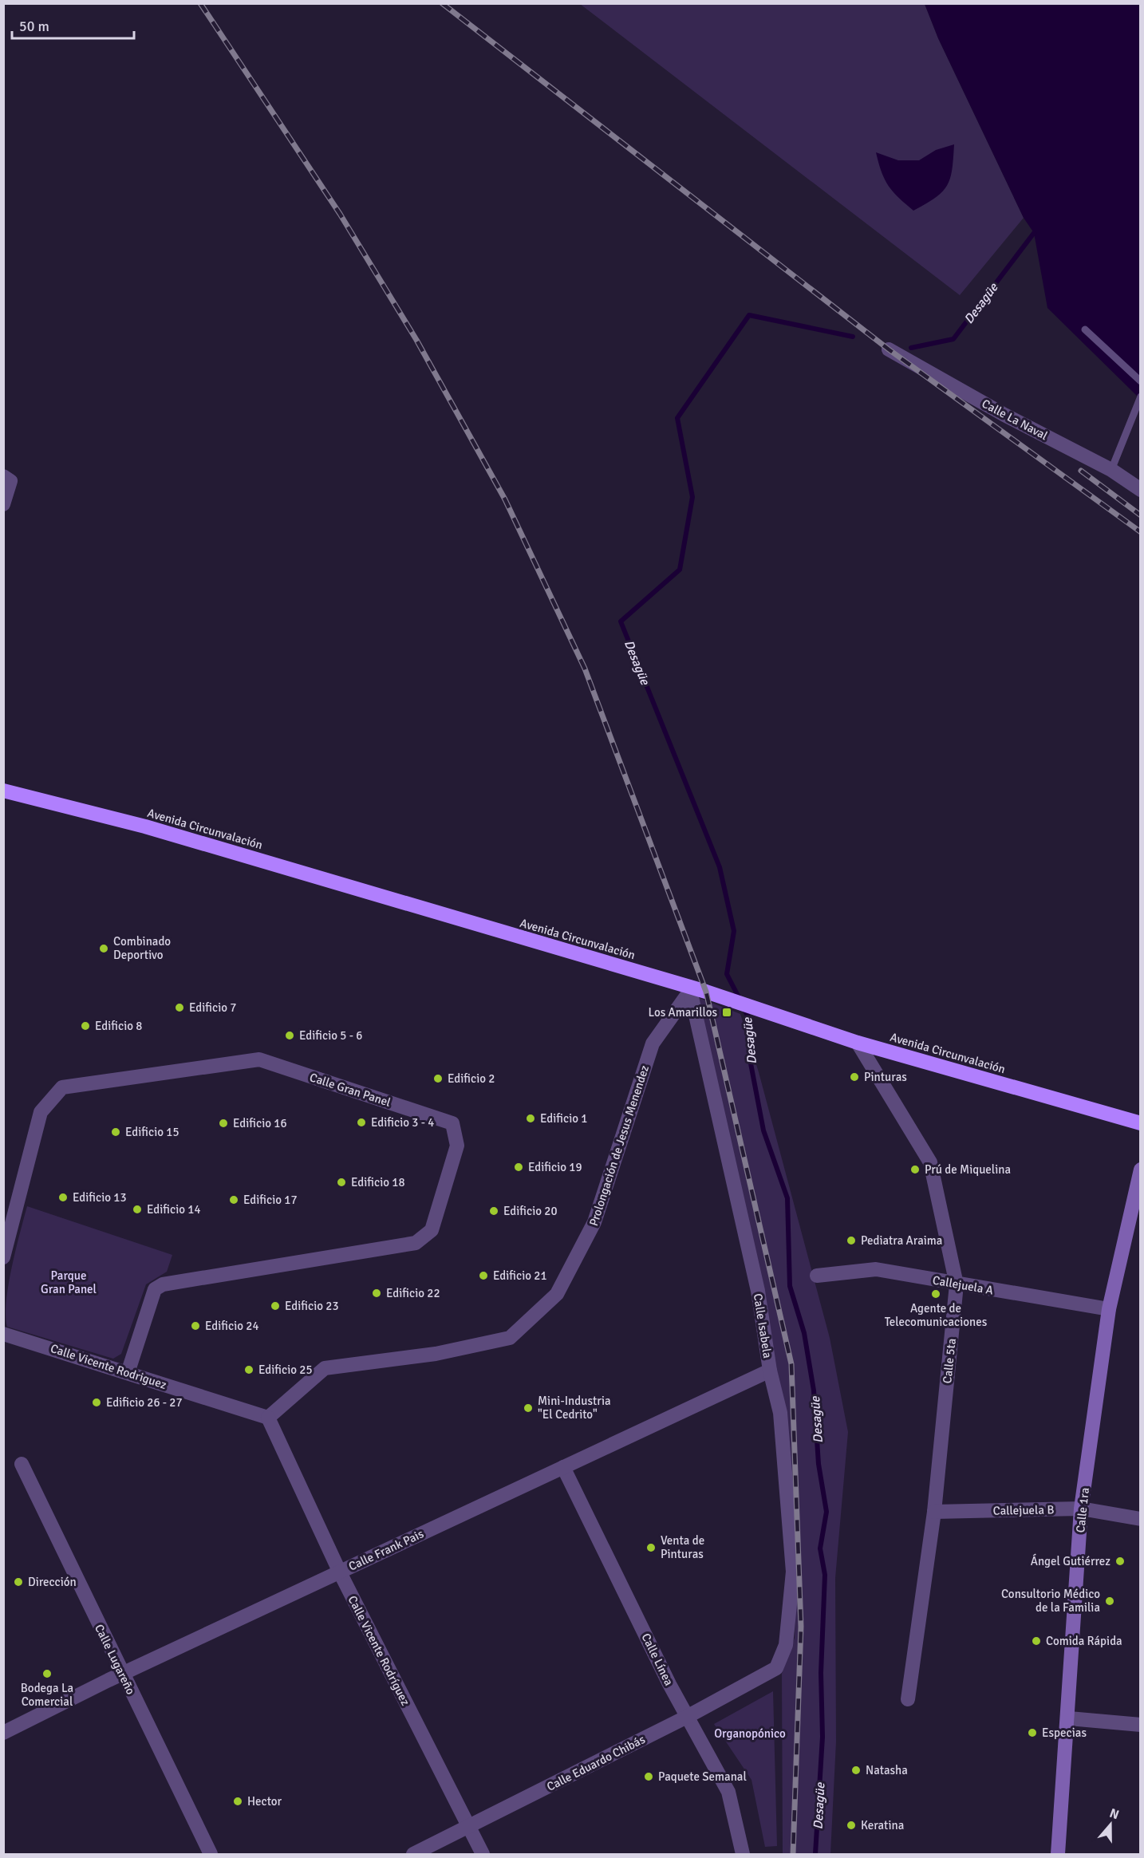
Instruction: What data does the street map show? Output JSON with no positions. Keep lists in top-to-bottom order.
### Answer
{
  "streets": {
    "highway": ["Avenida Circunvalación"],
    "street": [
      "Calle La Naval",
      "Calle Gran Panel",
      "Prolongación de Jesus Menendez",
      "Callejuela A",
      "Calle Isabela",
      "Calle 5ta",
      "Calle Vicente Rodriguez",
      "Callejuela B",
      "Calle 1ra",
      "Calle Frank Pais",
      "Calle Vicente Rodríguez",
      "Calle Lugareño",
      "Calle Línea",
      "Calle Eduardo Chibás"
    ]
  },
  "crossings": [
    ["Avenida Circunvalación", "Prolongación de Jesus Menendez"],
    ["Avenida Circunvalación", "Calle Isabela"],
    ["Avenida Circunvalación", "Calle 5ta"],
    ["Calle Gran Panel", "Calle Vicente Rodriguez"],
    ["Prolongación de Jesus Menendez", "Calle Isabela"],
    ["Prolongación de Jesus Menendez", "Calle Vicente Rodriguez"],
    ["Prolongación de Jesus Menendez", "Calle Vicente Rodríguez"],
    ["Callejuela A", "Calle 5ta"],
    ["Callejuela A", "Calle 1ra"],
    ["Calle Isabela", "Calle Frank Pais"],
    ["Calle Isabela", "Calle Eduardo Chibás"],
    ["Calle 5ta", "Callejuela B"],
    ["Calle Vicente Rodriguez", "Calle Vicente Rodríguez"],
    ["Callejuela B", "Calle 1ra"],
    ["Calle Frank Pais", "Calle Vicente Rodríguez"],
    ["Calle Frank Pais", "Calle Lugareño"],
    ["Calle Frank Pais", "Calle Línea"],
    ["Calle Vicente Rodríguez", "Calle Eduardo Chibás"],
    ["Calle Línea", "Calle Eduardo Chibás"]
  ],
  "water": ["Desagüe"],
  "parks": ["Parque Gran Panel", "Organopónico"],
  "places": {
    "other": [
      "Combinado Deportivo",
      "Edificio 7",
      "Edificio 8",
      "Edificio 5 - 6",
      "Pinturas",
      "Edificio 2",
      "Edificio 1",
      "Edificio 3 - 4",
      "Edificio 16",
      "Edificio 15",
      "Edificio 19",
      "Prú de Miquelina",
      "Edificio 18",
      "Edificio 13",
      "Edificio 17",
      "Edificio 14",
      "Edificio 20",
      "Pediatra Araima",
      "Edificio 21",
      "Edificio 22",
      "Agente de Telecomunicaciones",
      "Edificio 23",
      "Edificio 24",
      "Edificio 25",
      "Edificio 26 - 27",
      "Mini-Industria \"El Cedrito\"",
      "Venta de Pinturas",
      "Ángel Gutiérrez",
      "Dirección",
      "Consultorio Médico de la Familia",
      "Comida Rápida",
      "Bodega La Comercial",
      "Especias",
      "Natasha",
      "Paquete Semanal",
      "Hector",
      "Keratina"
    ],
    "transit": ["Los Amarillos"]
  },
  "scale_bar": "50 m",
  "north": "top"
}
